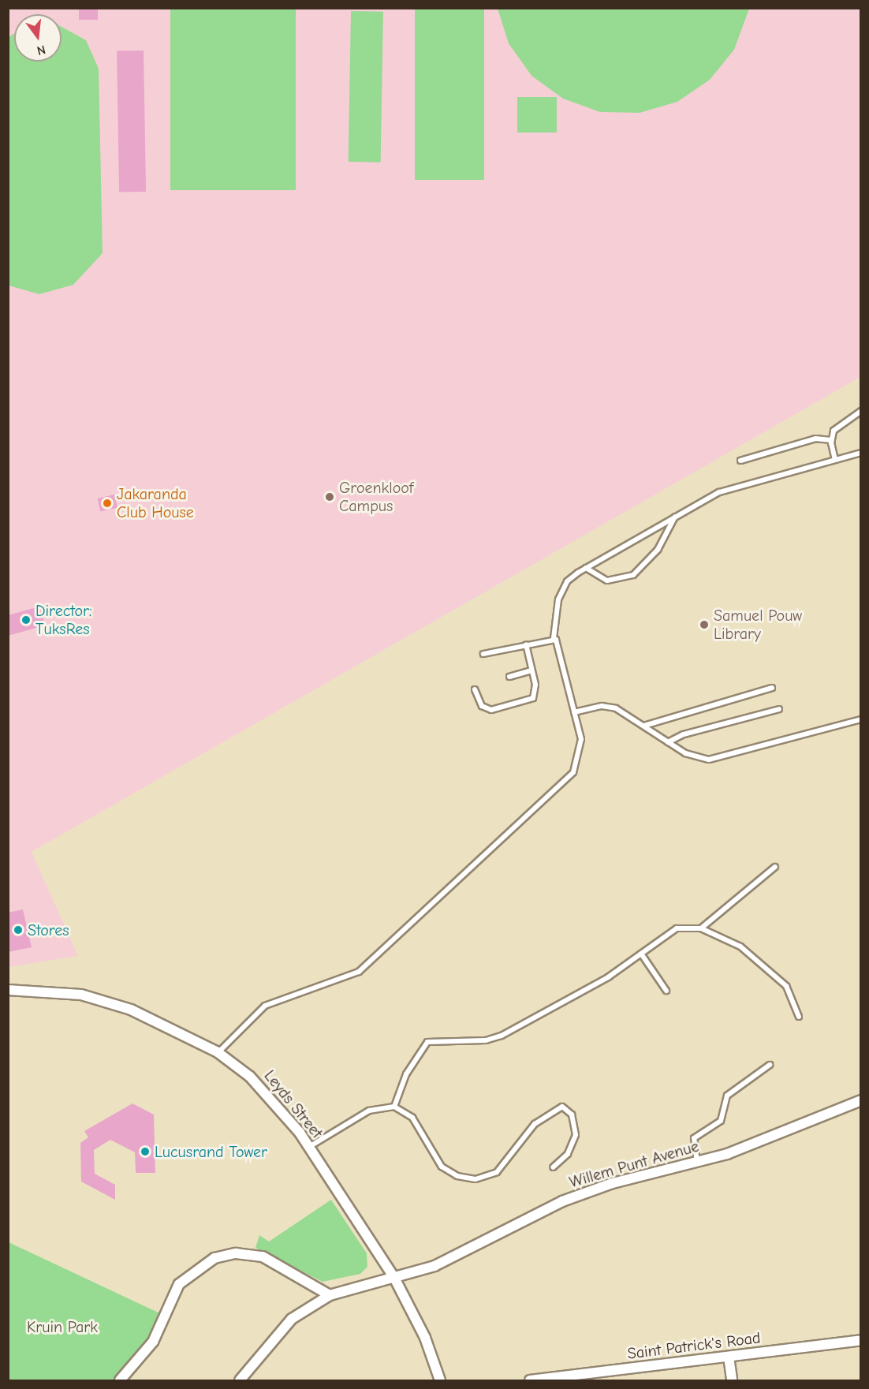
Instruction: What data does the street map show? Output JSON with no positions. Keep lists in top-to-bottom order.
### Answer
{
  "streets": {
    "street": ["Leyds Street", "Willem Punt Avenue", "Saint Patrick's Road"]
  },
  "crossings": [
    ["Leyds Street", "Willem Punt Avenue"]
  ],
  "parks": ["Kruin Park"],
  "places": [
    "Groenkloof Campus",
    "Jakaranda Club House",
    "Director: TuksRes",
    "Samuel Pouw Library",
    "Stores",
    "Lucusrand Tower"
  ],
  "north": "bottom"
}
